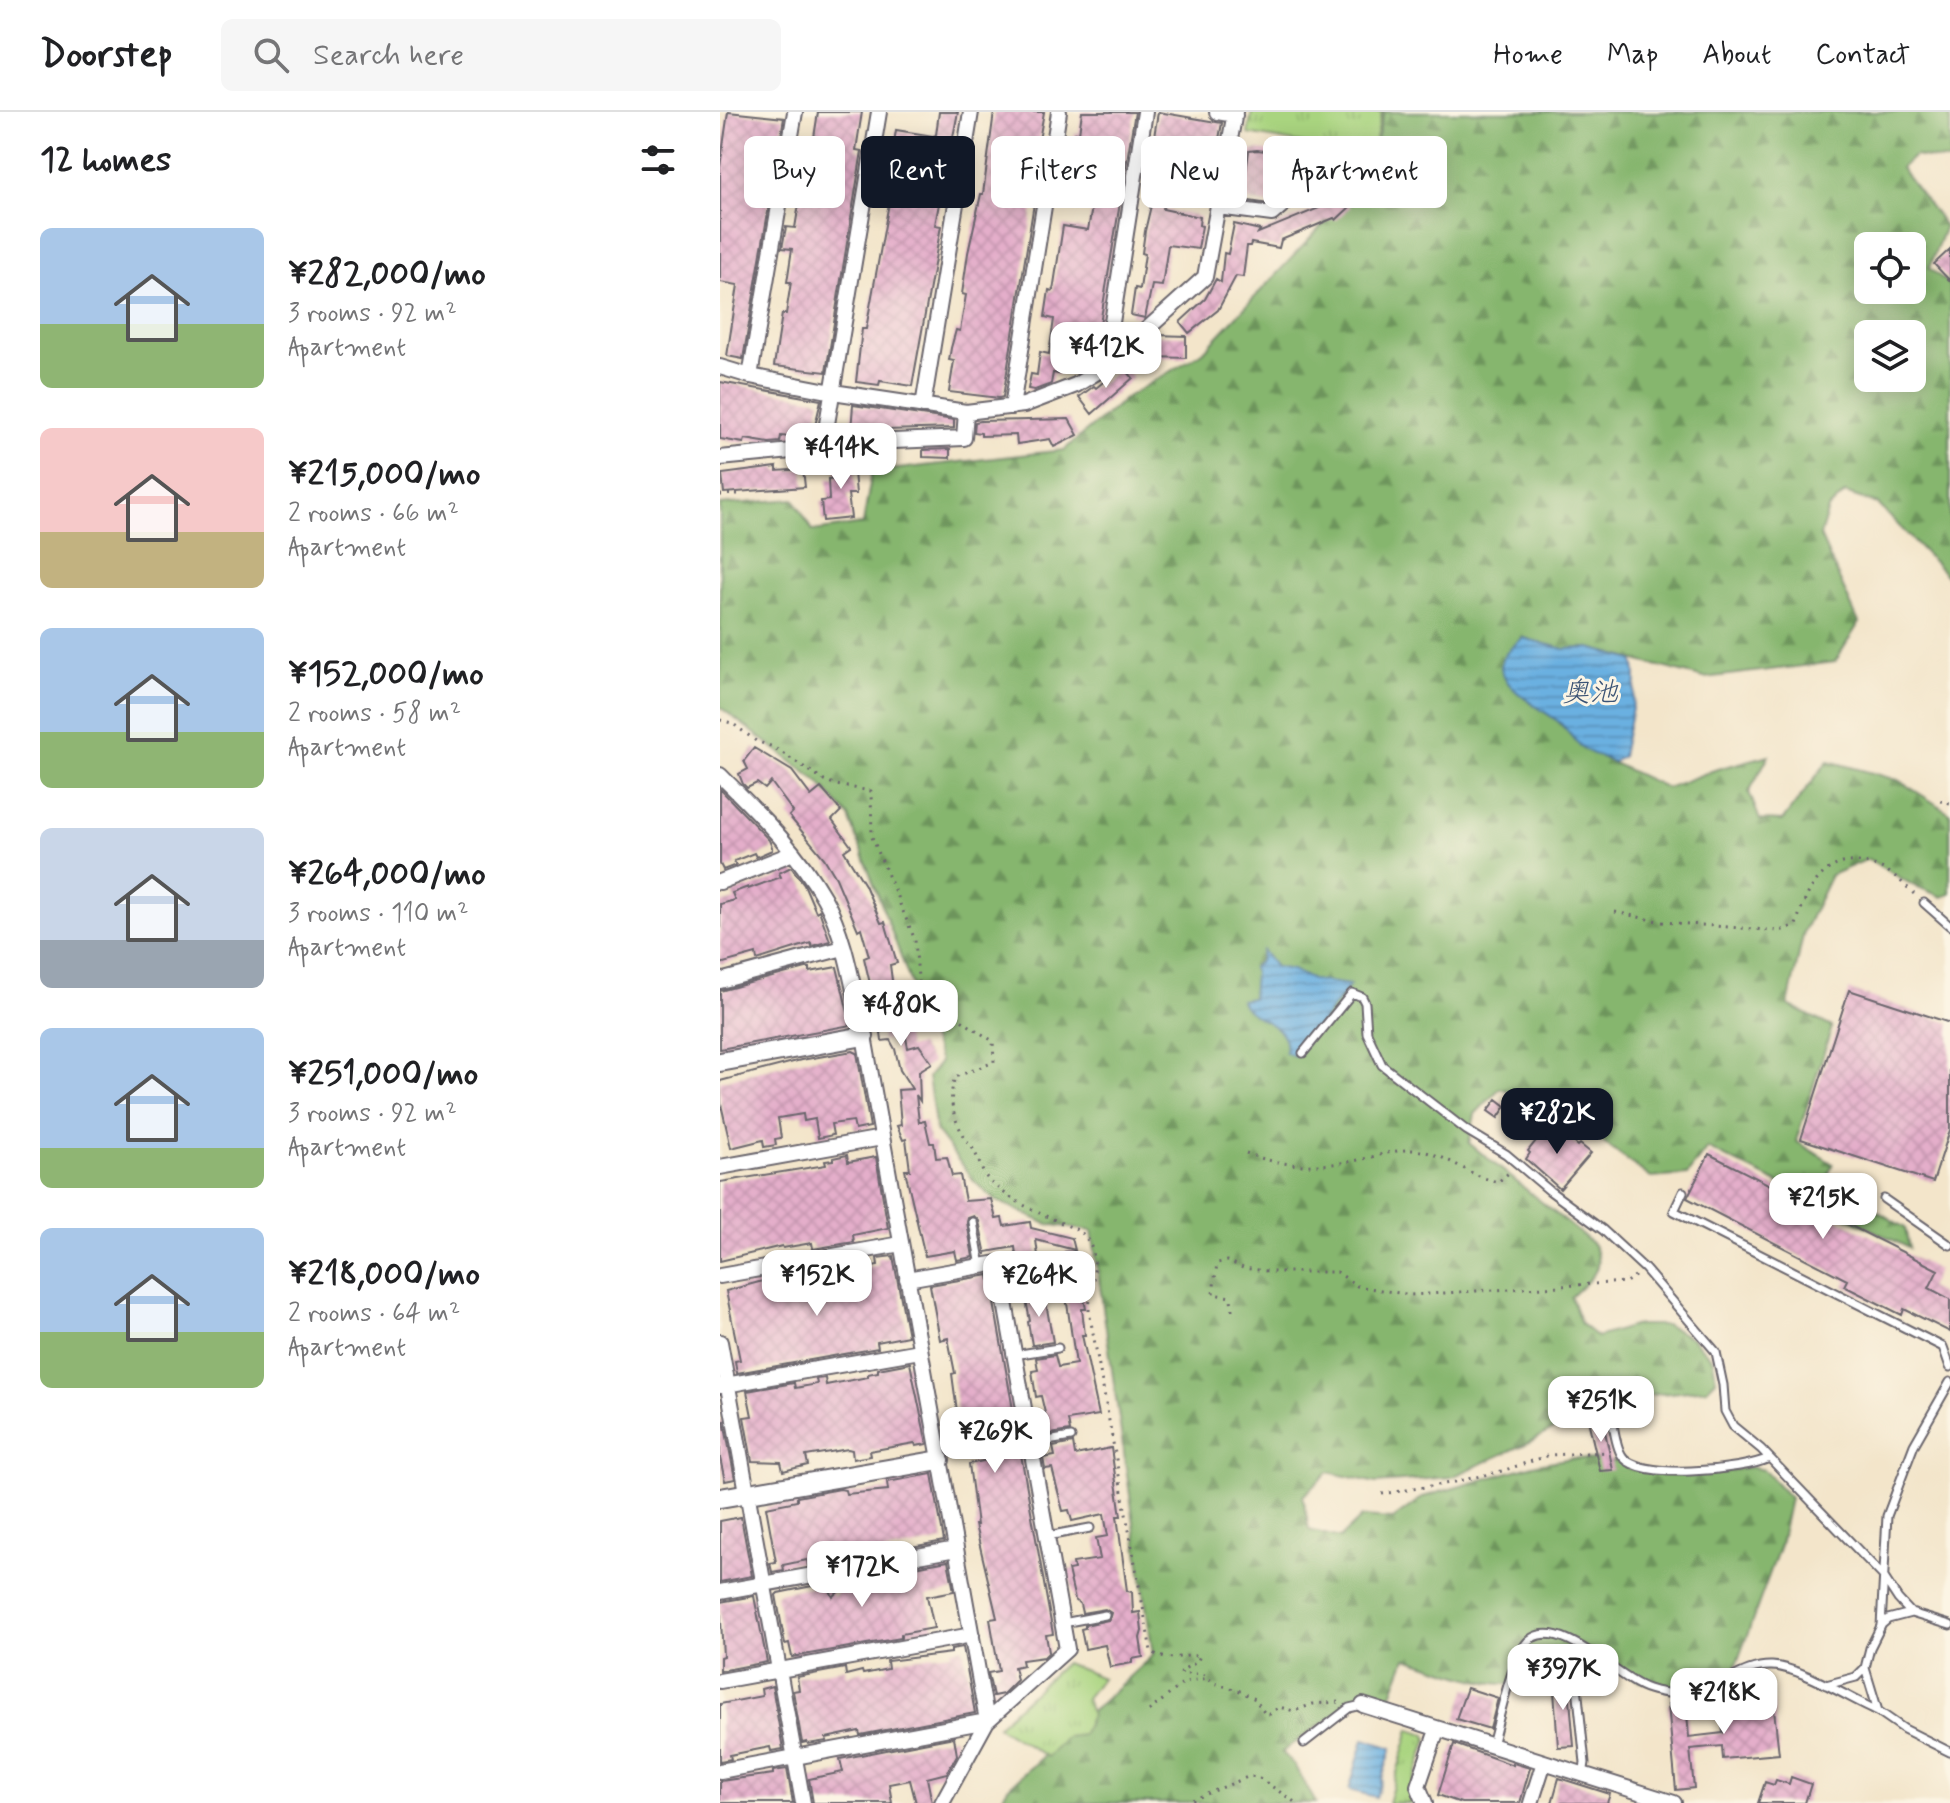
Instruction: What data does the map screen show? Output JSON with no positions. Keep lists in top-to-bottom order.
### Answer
{
  "water": ["奥池"],
  "page": {
    "header": "Doorstep",
    "search": "Search here",
    "nav": [
      "Home",
      "Map",
      "About",
      "Contact"
    ],
    "heading": "12 homes",
    "chip": [
      "Buy",
      "Rent",
      "Filters",
      "New",
      "Apartment"
    ],
    "list": [
      {
        "name": "¥282,000/mo",
        "note": "3 rooms · 92 m² · Apartment"
      },
      {
        "name": "¥215,000/mo",
        "note": "2 rooms · 66 m² · Apartment"
      },
      {
        "name": "¥152,000/mo",
        "note": "2 rooms · 58 m² · Apartment"
      },
      {
        "name": "¥264,000/mo",
        "note": "3 rooms · 110 m² · Apartment"
      },
      {
        "name": "¥251,000/mo",
        "note": "3 rooms · 92 m² · Apartment"
      },
      {
        "name": "¥218,000/mo",
        "note": "2 rooms · 64 m² · Apartment"
      }
    ],
    "price": [
      "¥412K",
      "¥414K",
      "¥480K",
      "¥282K",
      "¥215K",
      "¥152K",
      "¥264K",
      "¥251K",
      "¥269K",
      "¥172K",
      "¥397K",
      "¥218K"
    ]
  }
}
